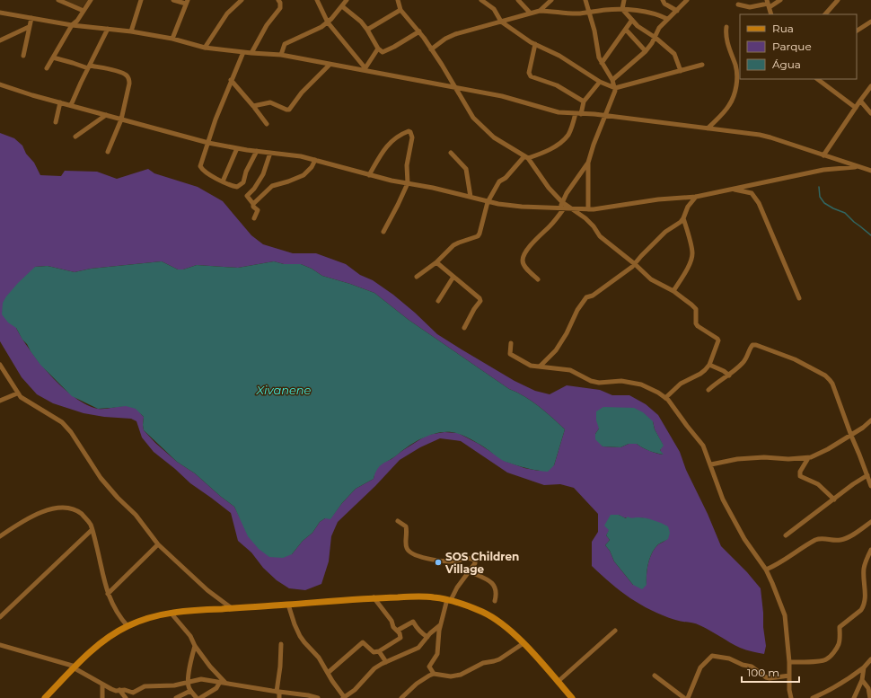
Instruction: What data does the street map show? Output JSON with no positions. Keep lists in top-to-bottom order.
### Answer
{
  "water": ["Xivanene"],
  "places": ["SOS Children Village"],
  "legend": ["Rua", "Parque", "Água"],
  "scale_bar": "100 m"
}
